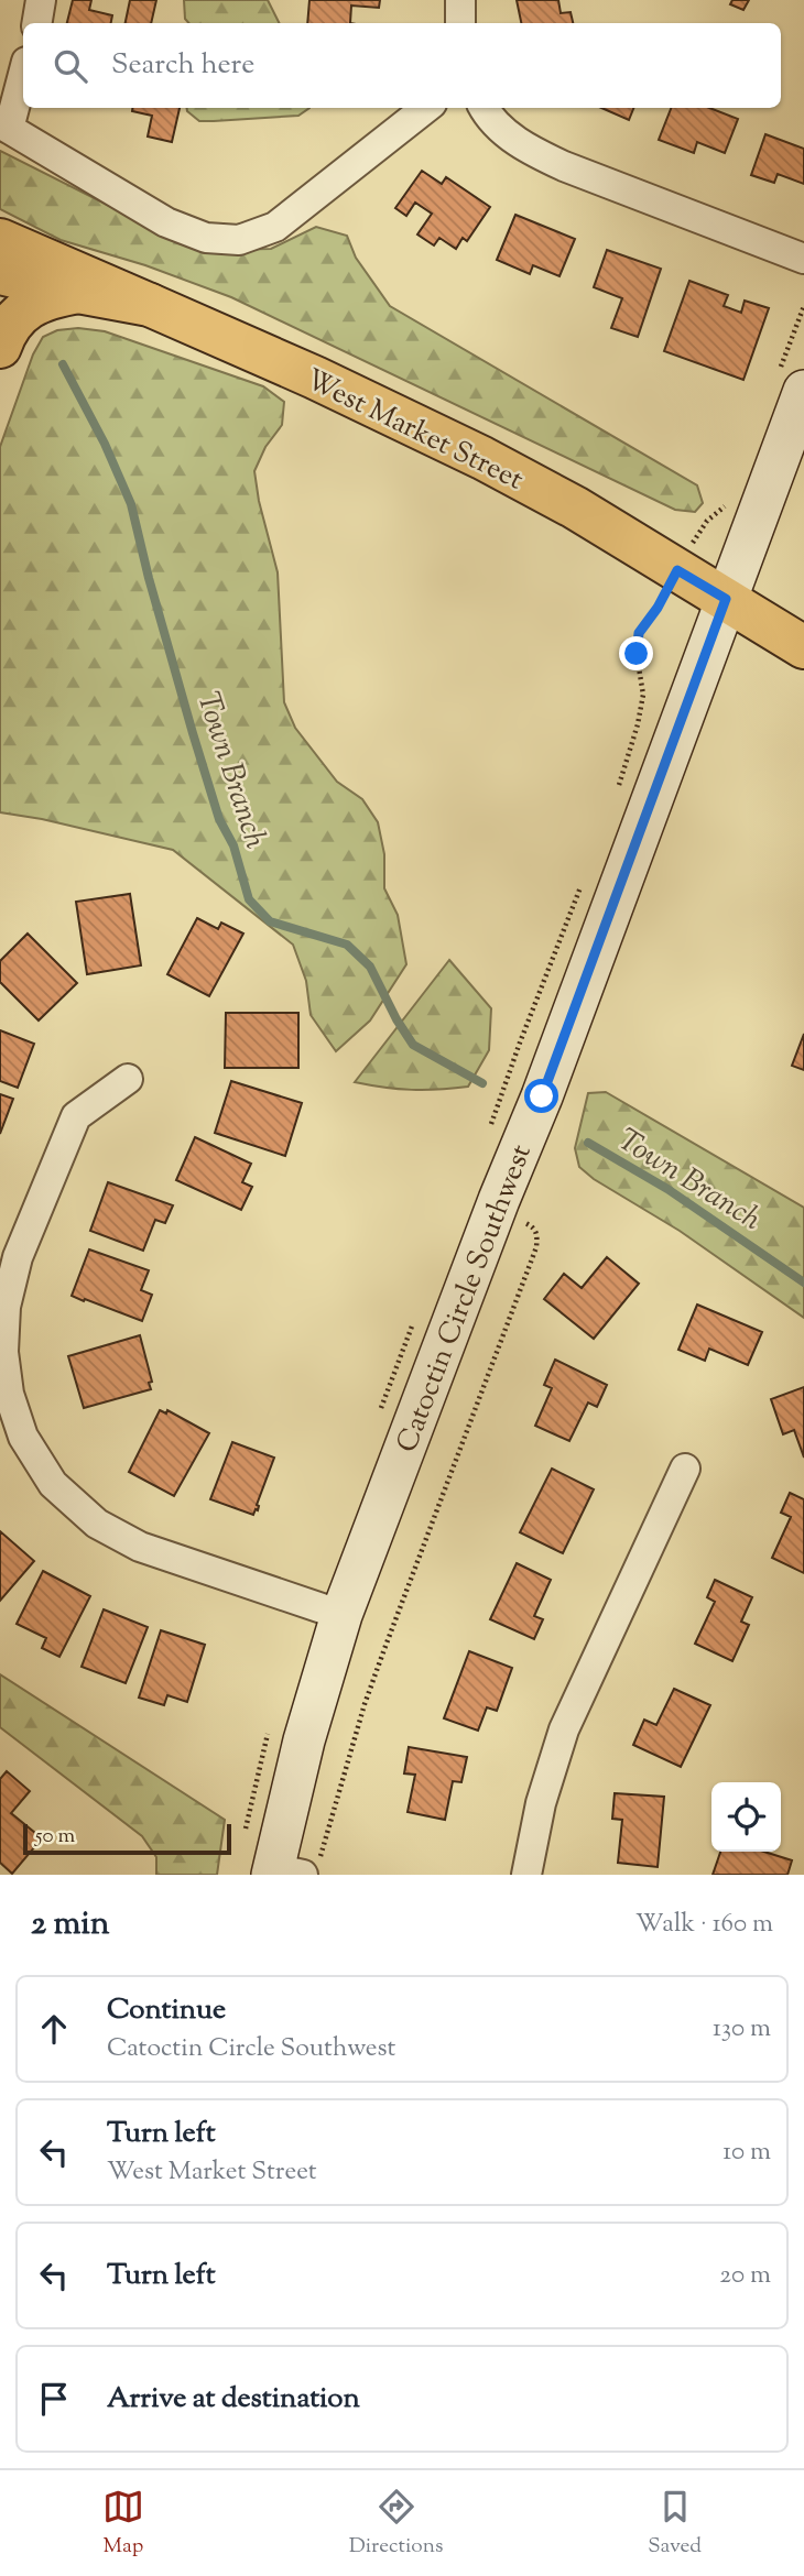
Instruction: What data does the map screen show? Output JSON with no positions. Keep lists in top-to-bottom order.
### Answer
{
  "streets": {
    "main road": ["West Market Street", "Catoctin Circle Southwest"]
  },
  "crossings": [
    ["West Market Street", "Catoctin Circle Southwest"]
  ],
  "water": ["Town Branch"],
  "scale_bar": "50 m",
  "page": {
    "search": "Search here",
    "scale": "50 m",
    "heading": ["2 min", "Walk · 160 m"],
    "list": [
      ["Continue", "Catoctin Circle Southwest", "130 m"],
      ["Turn left", "West Market Street", "10 m"],
      ["Turn left", "20 m"],
      "Arrive at destination"
    ],
    "nav": ["Map", "Directions", "Saved"]
  }
}
